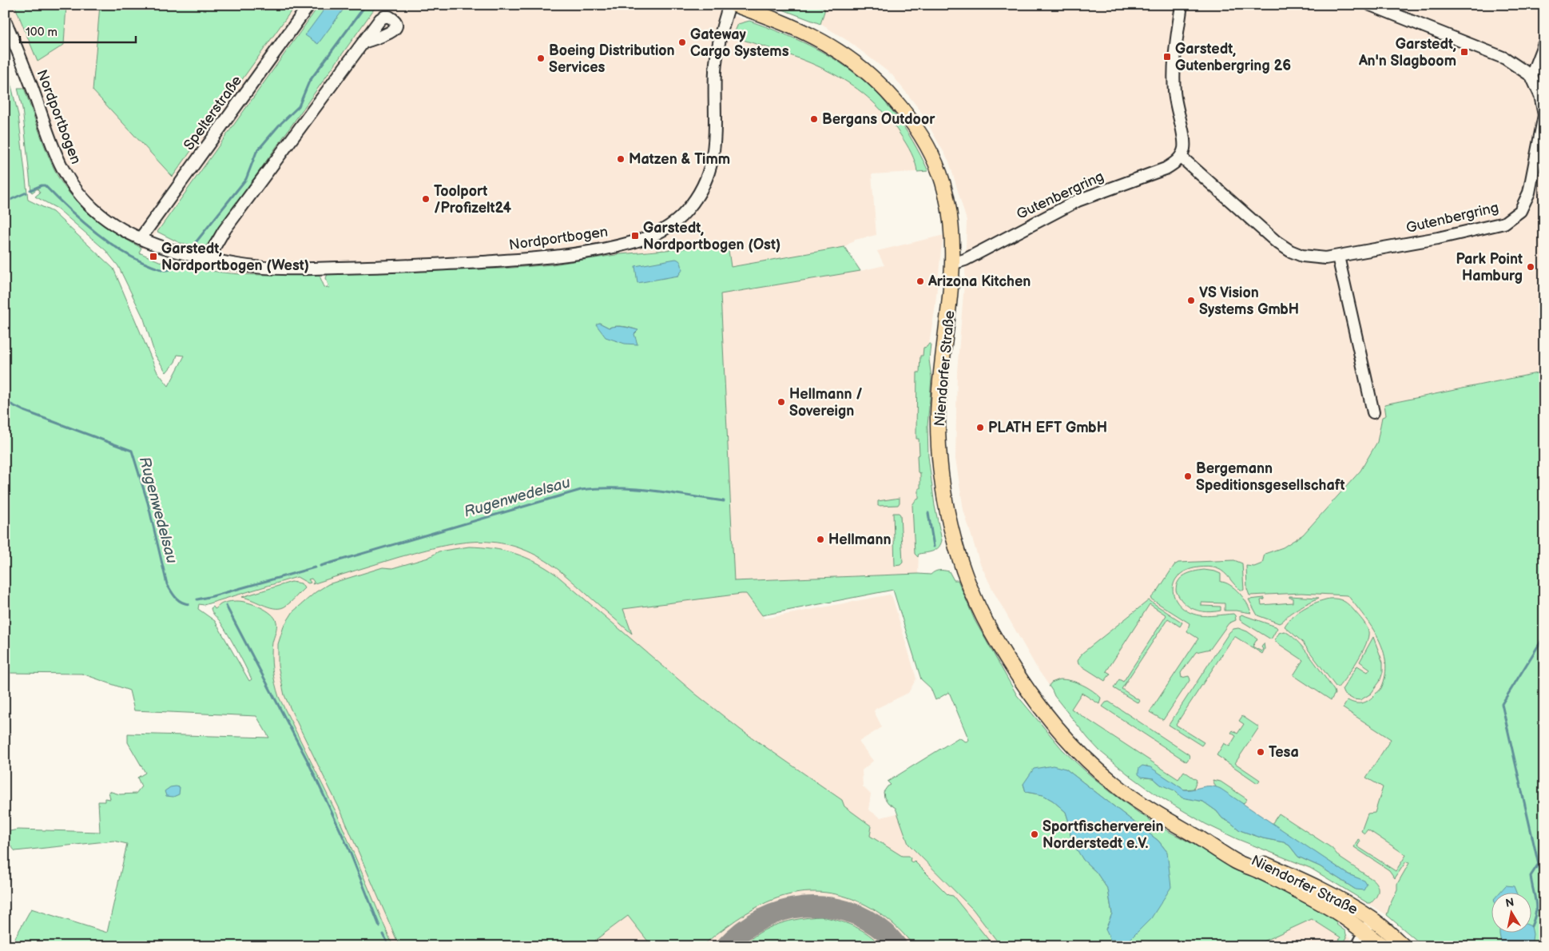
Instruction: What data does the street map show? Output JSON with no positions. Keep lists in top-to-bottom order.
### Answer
{
  "streets": {
    "main road": ["Niendorfer Straße"],
    "street": ["Spelterstraße", "Nordportbogen", "Gutenbergring"]
  },
  "crossings": [
    ["Spelterstraße", "Nordportbogen"],
    ["Gutenbergring", "Niendorfer Straße"]
  ],
  "water": ["Rugenwedelsau"],
  "places": {
    "other": [
      "Gateway Cargo Systems",
      "Boeing Distribution Services",
      "Bergans Outdoor",
      "Matzen & Timm",
      "Toolport /Profizelt24",
      "Park Point Hamburg",
      "Arizona Kitchen",
      "VS Vision Systems GmbH",
      "Hellmann / Sovereign",
      "PLATH EFT GmbH",
      "Bergemann Speditionsgesellschaft",
      "Hellmann",
      "Tesa",
      "Sportfischerverein Norderstedt e.V."
    ],
    "transit": [
      "Garstedt, An'n Slagboom",
      "Garstedt, Gutenbergring 26",
      "Garstedt, Nordportbogen (Ost)",
      "Garstedt, Nordportbogen (West)"
    ]
  },
  "scale_bar": "100 m",
  "north": "top"
}
